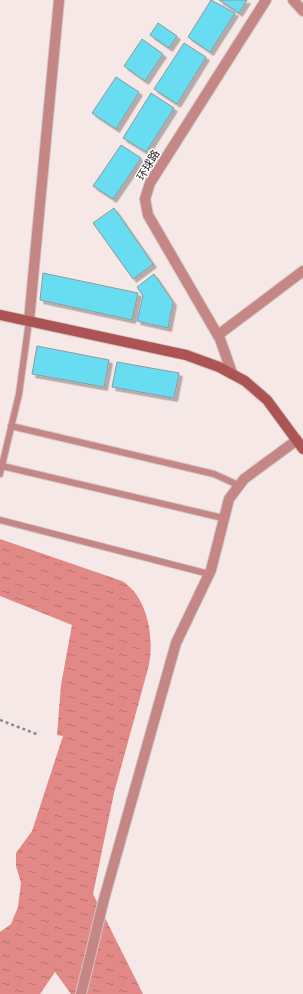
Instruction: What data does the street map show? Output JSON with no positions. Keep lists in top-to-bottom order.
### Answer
{
  "streets": {
    "street": ["环球路"]
  }
}
